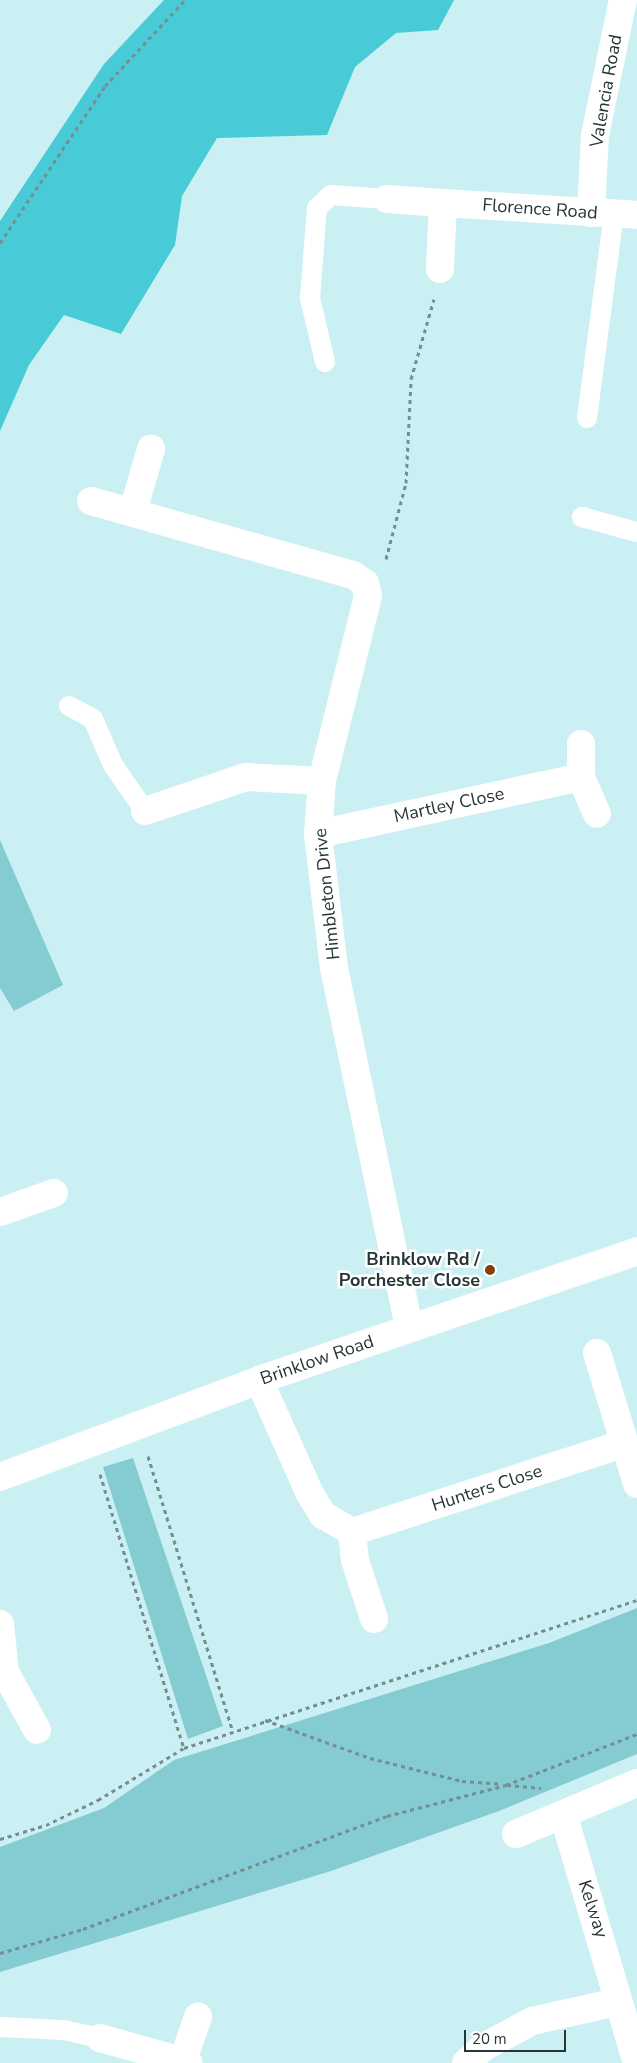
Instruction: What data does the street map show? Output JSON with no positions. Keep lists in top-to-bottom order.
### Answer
{
  "streets": {
    "street": [
      "Valencia Road",
      "Florence Road",
      "Martley Close",
      "Himbleton Drive",
      "Brinklow Road",
      "Hunters Close",
      "Kelway"
    ]
  },
  "crossings": [
    ["Valencia Road", "Florence Road"],
    ["Martley Close", "Himbleton Drive"],
    ["Himbleton Drive", "Brinklow Road"]
  ],
  "places": ["Brinklow Rd / Porchester Close"],
  "scale_bar": "20 m"
}
